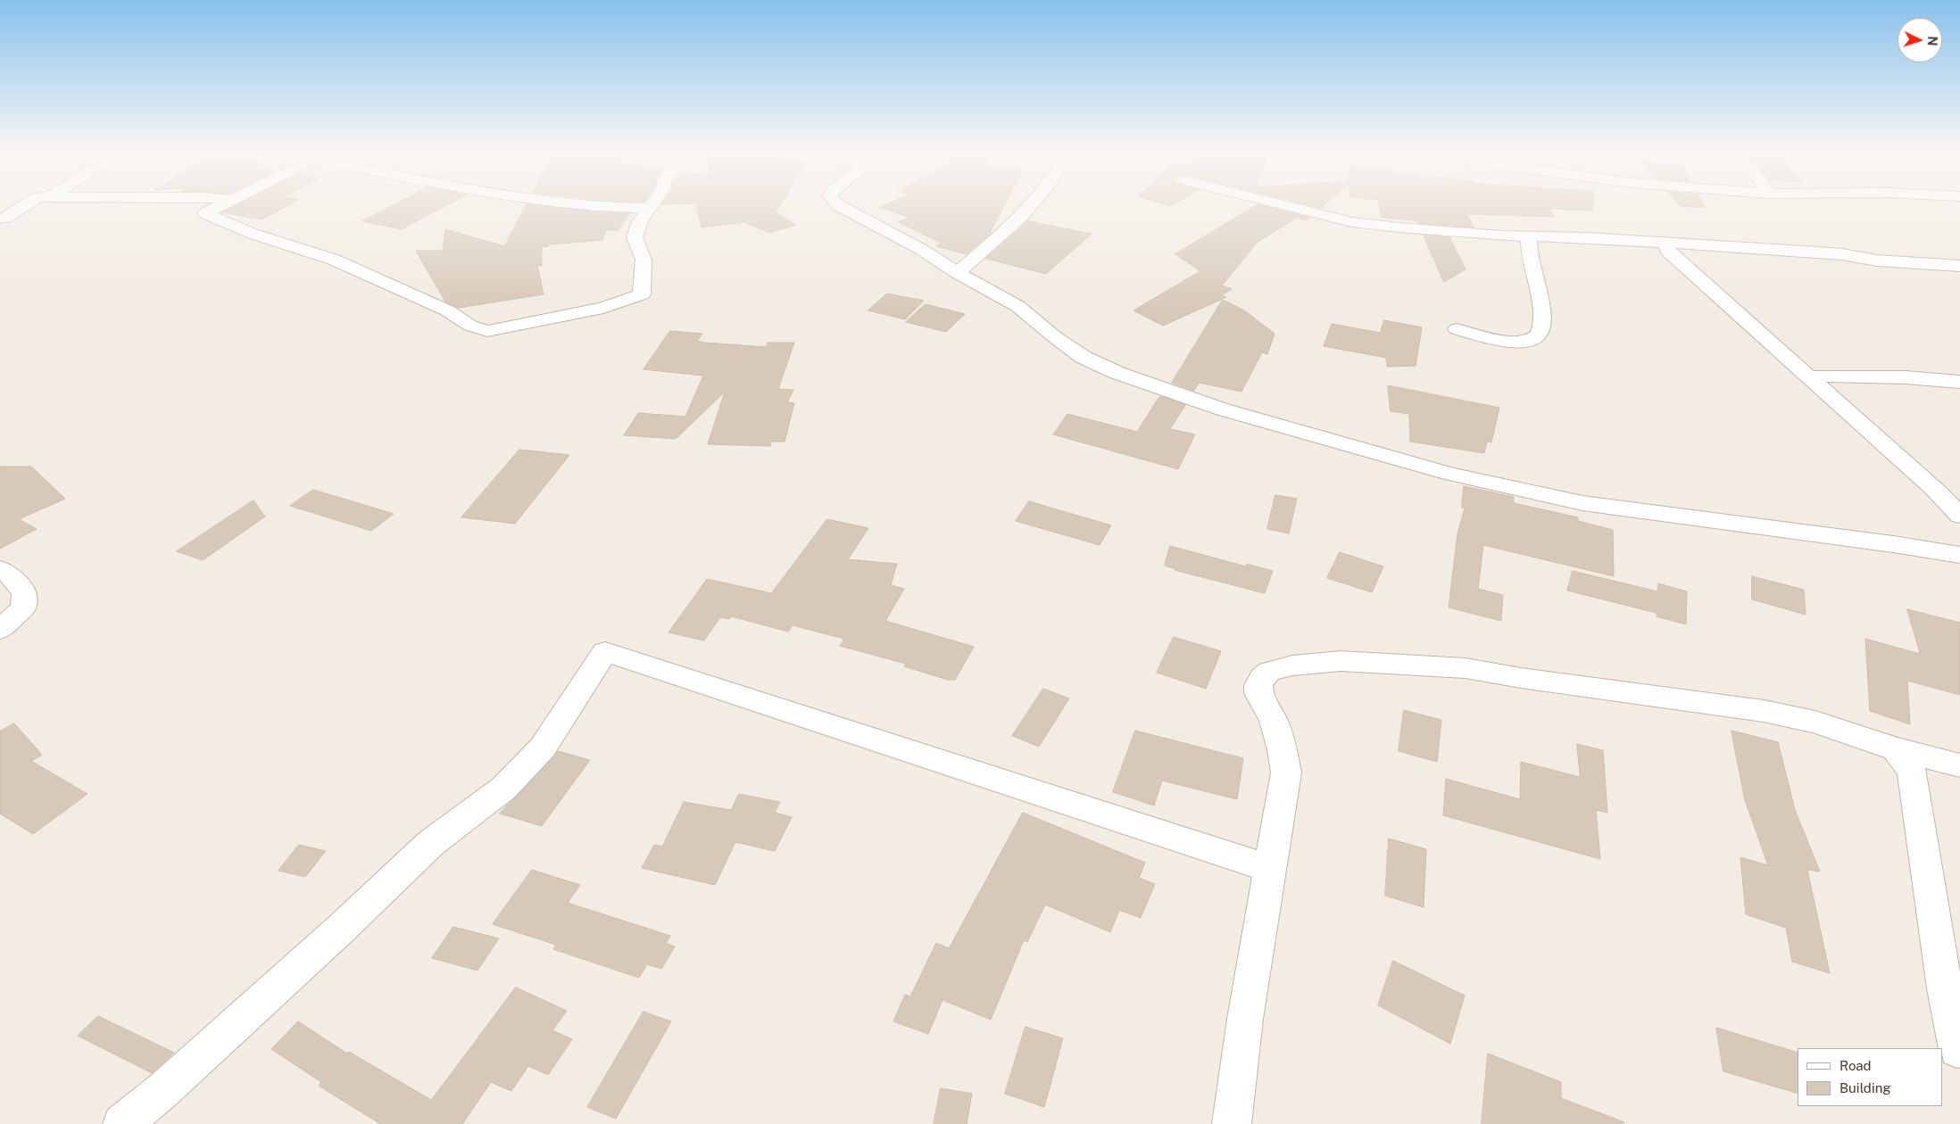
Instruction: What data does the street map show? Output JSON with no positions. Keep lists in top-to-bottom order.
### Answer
{
  "legend": ["Road", "Building"],
  "north": "right"
}
